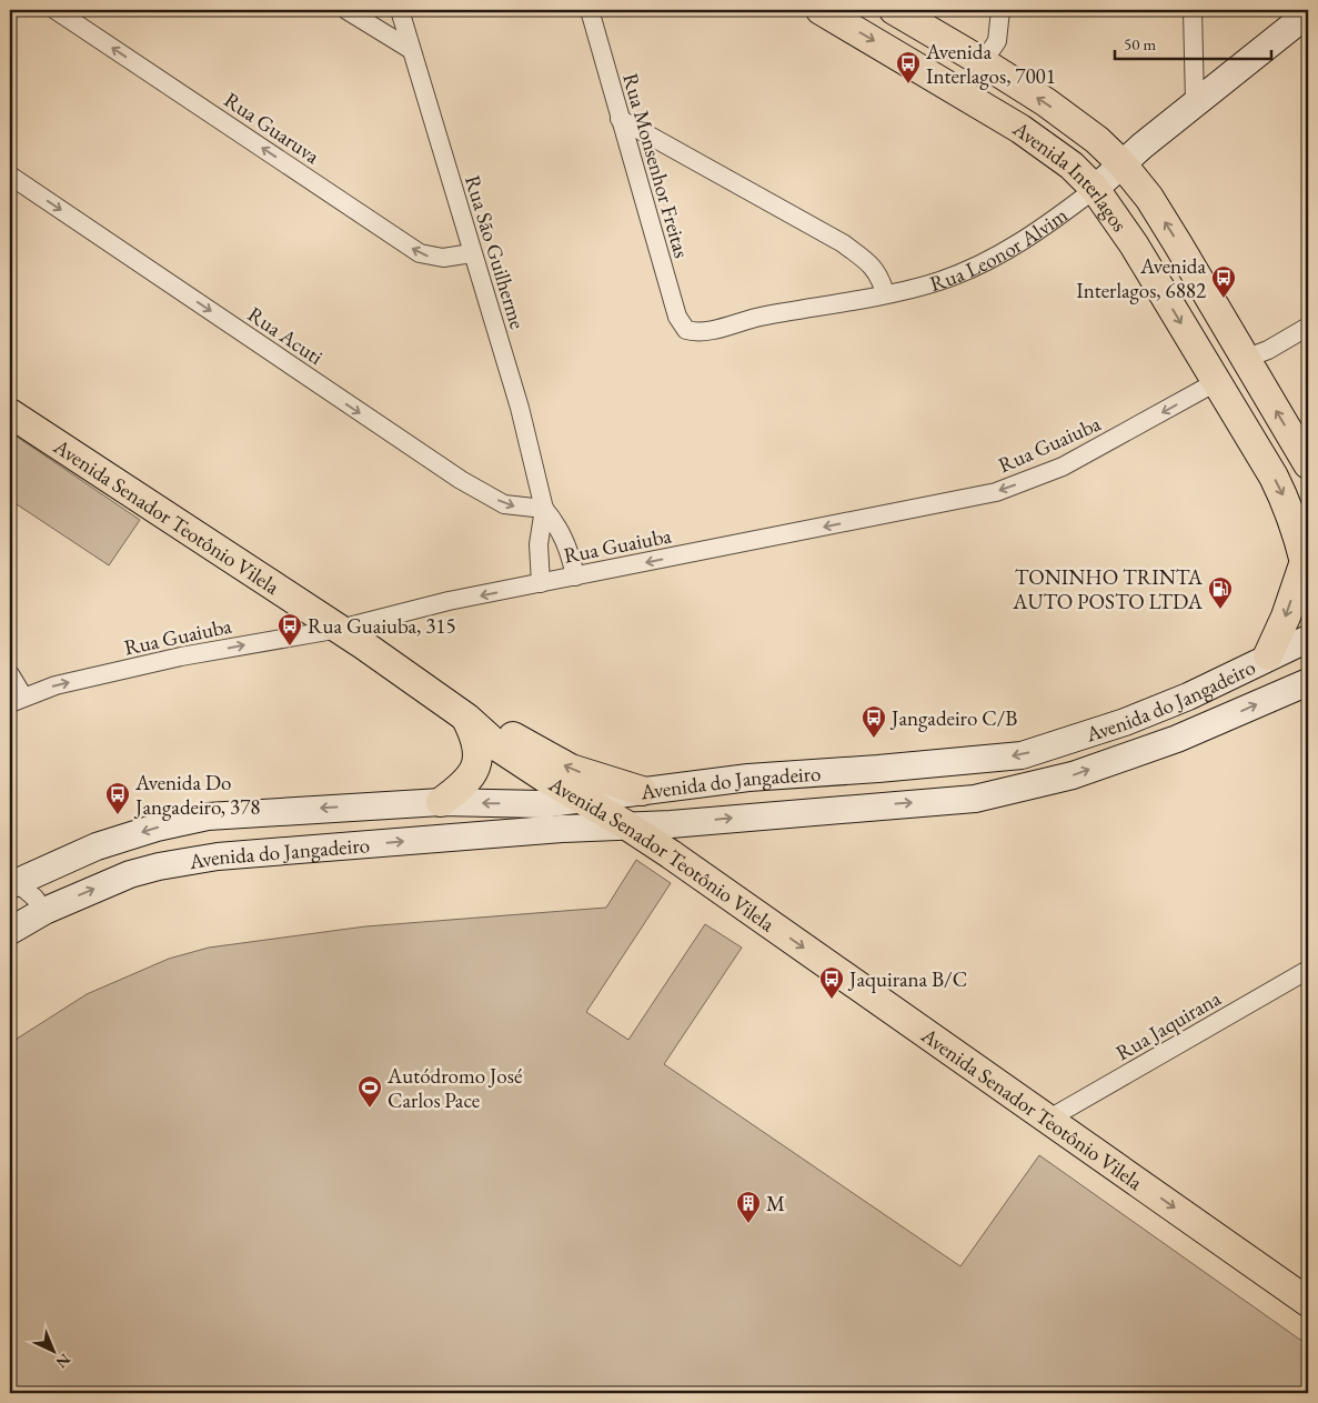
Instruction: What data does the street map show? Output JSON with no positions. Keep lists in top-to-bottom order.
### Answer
{
  "streets": {
    "main road": ["Avenida Interlagos", "Avenida Senador Teotônio Vilela"],
    "street": [
      "Rua Guaruva",
      "Rua Monsenhor Freitas",
      "Rua Leonor Alvim",
      "Rua São Guilherme",
      "Rua Acuti",
      "Rua Guaiuba",
      "Avenida do Jangadeiro",
      "Rua Jaquirana"
    ]
  },
  "crossings": [
    ["Rua Guaruva", "Rua São Guilherme"],
    ["Rua Monsenhor Freitas", "Rua Leonor Alvim"],
    ["Avenida Interlagos", "Rua Leonor Alvim"],
    ["Avenida Interlagos", "Rua Guaiuba"],
    ["Rua São Guilherme", "Rua Acuti"],
    ["Rua São Guilherme", "Rua Guaiuba"],
    ["Rua Guaiuba", "Avenida Senador Teotônio Vilela"],
    ["Avenida Senador Teotônio Vilela", "Avenida do Jangadeiro"],
    ["Avenida Senador Teotônio Vilela", "Rua Jaquirana"]
  ],
  "one_way": ["Rua Guaruva", "Rua Acuti", "Avenida Senador Teotônio Vilela"],
  "places": {
    "bus stop": [
      "Avenida Interlagos, 7001",
      "Avenida Interlagos, 6882",
      "Rua Guaiuba, 315",
      "Jangadeiro C/B",
      "Avenida Do Jangadeiro, 378",
      "Jaquirana B/C"
    ],
    "fuel station": ["TONINHO TRINTA AUTO POSTO LTDA"],
    "sports": ["Autódromo José Carlos Pace"],
    "building": ["M"]
  },
  "scale_bar": "50 m",
  "north": "bottom right"
}
